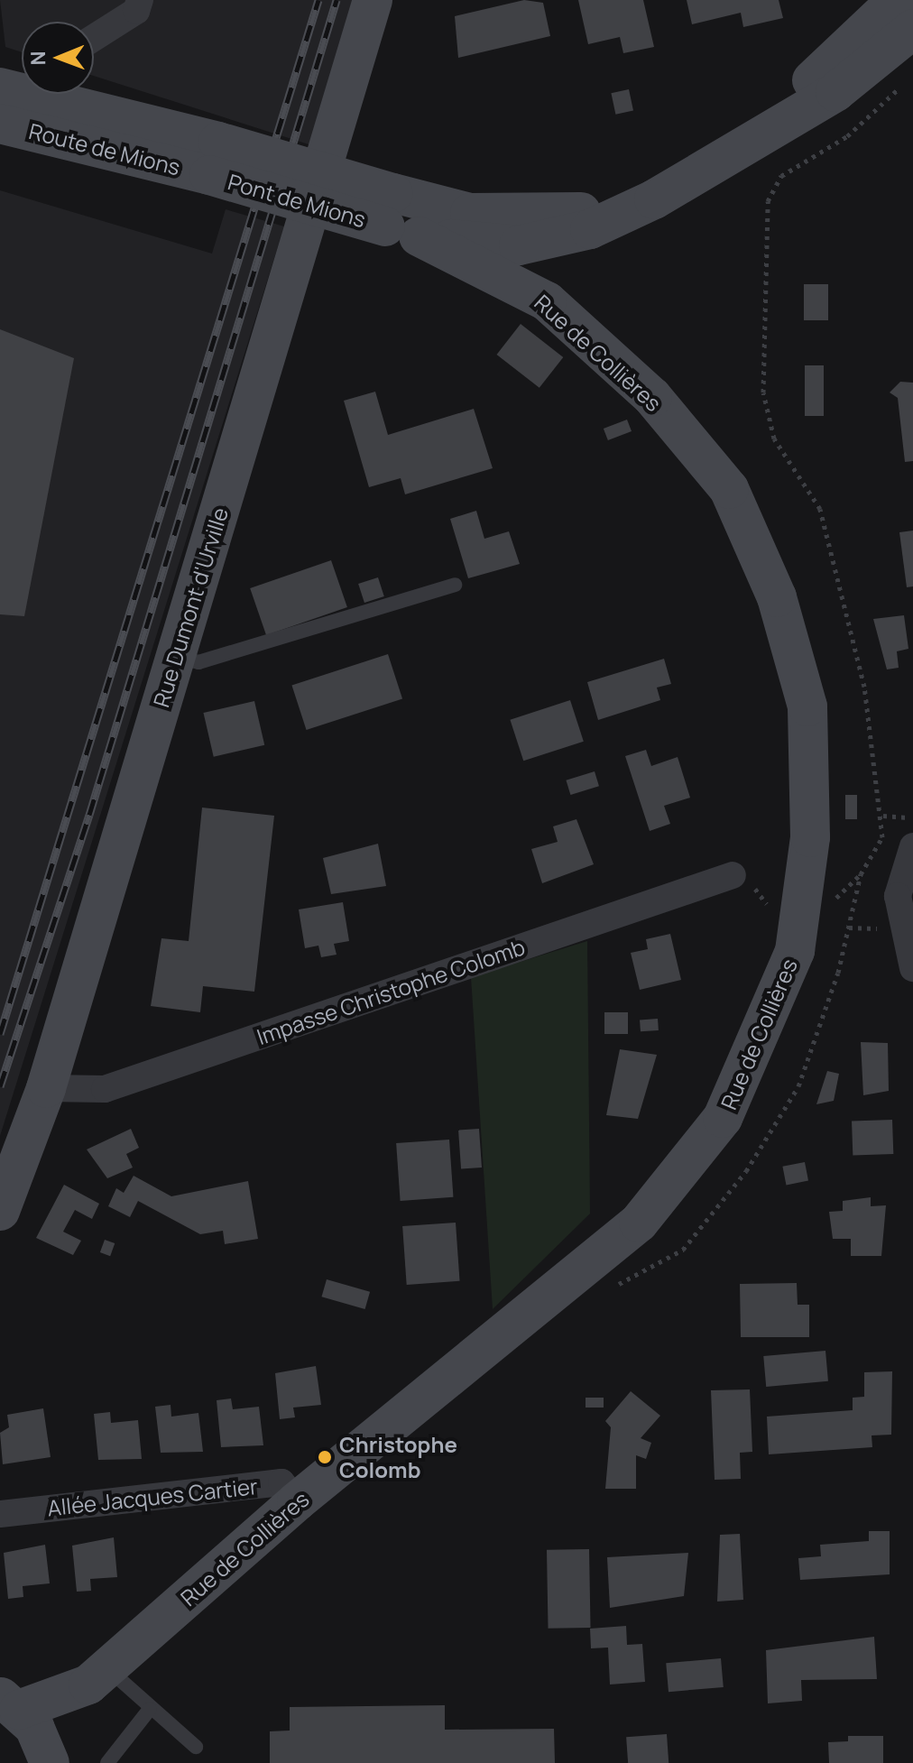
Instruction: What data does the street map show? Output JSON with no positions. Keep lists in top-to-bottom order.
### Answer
{
  "streets": {
    "main road": [
      "Route de Mions",
      "Pont de Mions",
      "Rue de Collières",
      "Rue Dumont d'Urville"
    ],
    "street": ["Impasse Christophe Colomb", "Allée Jacques Cartier"]
  },
  "crossings": [
    ["Route de Mions", "Pont de Mions"],
    ["Pont de Mions", "Rue de Collières"],
    ["Rue de Collières", "Allée Jacques Cartier"],
    ["Rue Dumont d'Urville", "Impasse Christophe Colomb"]
  ],
  "places": ["Christophe Colomb"],
  "north": "left"
}
